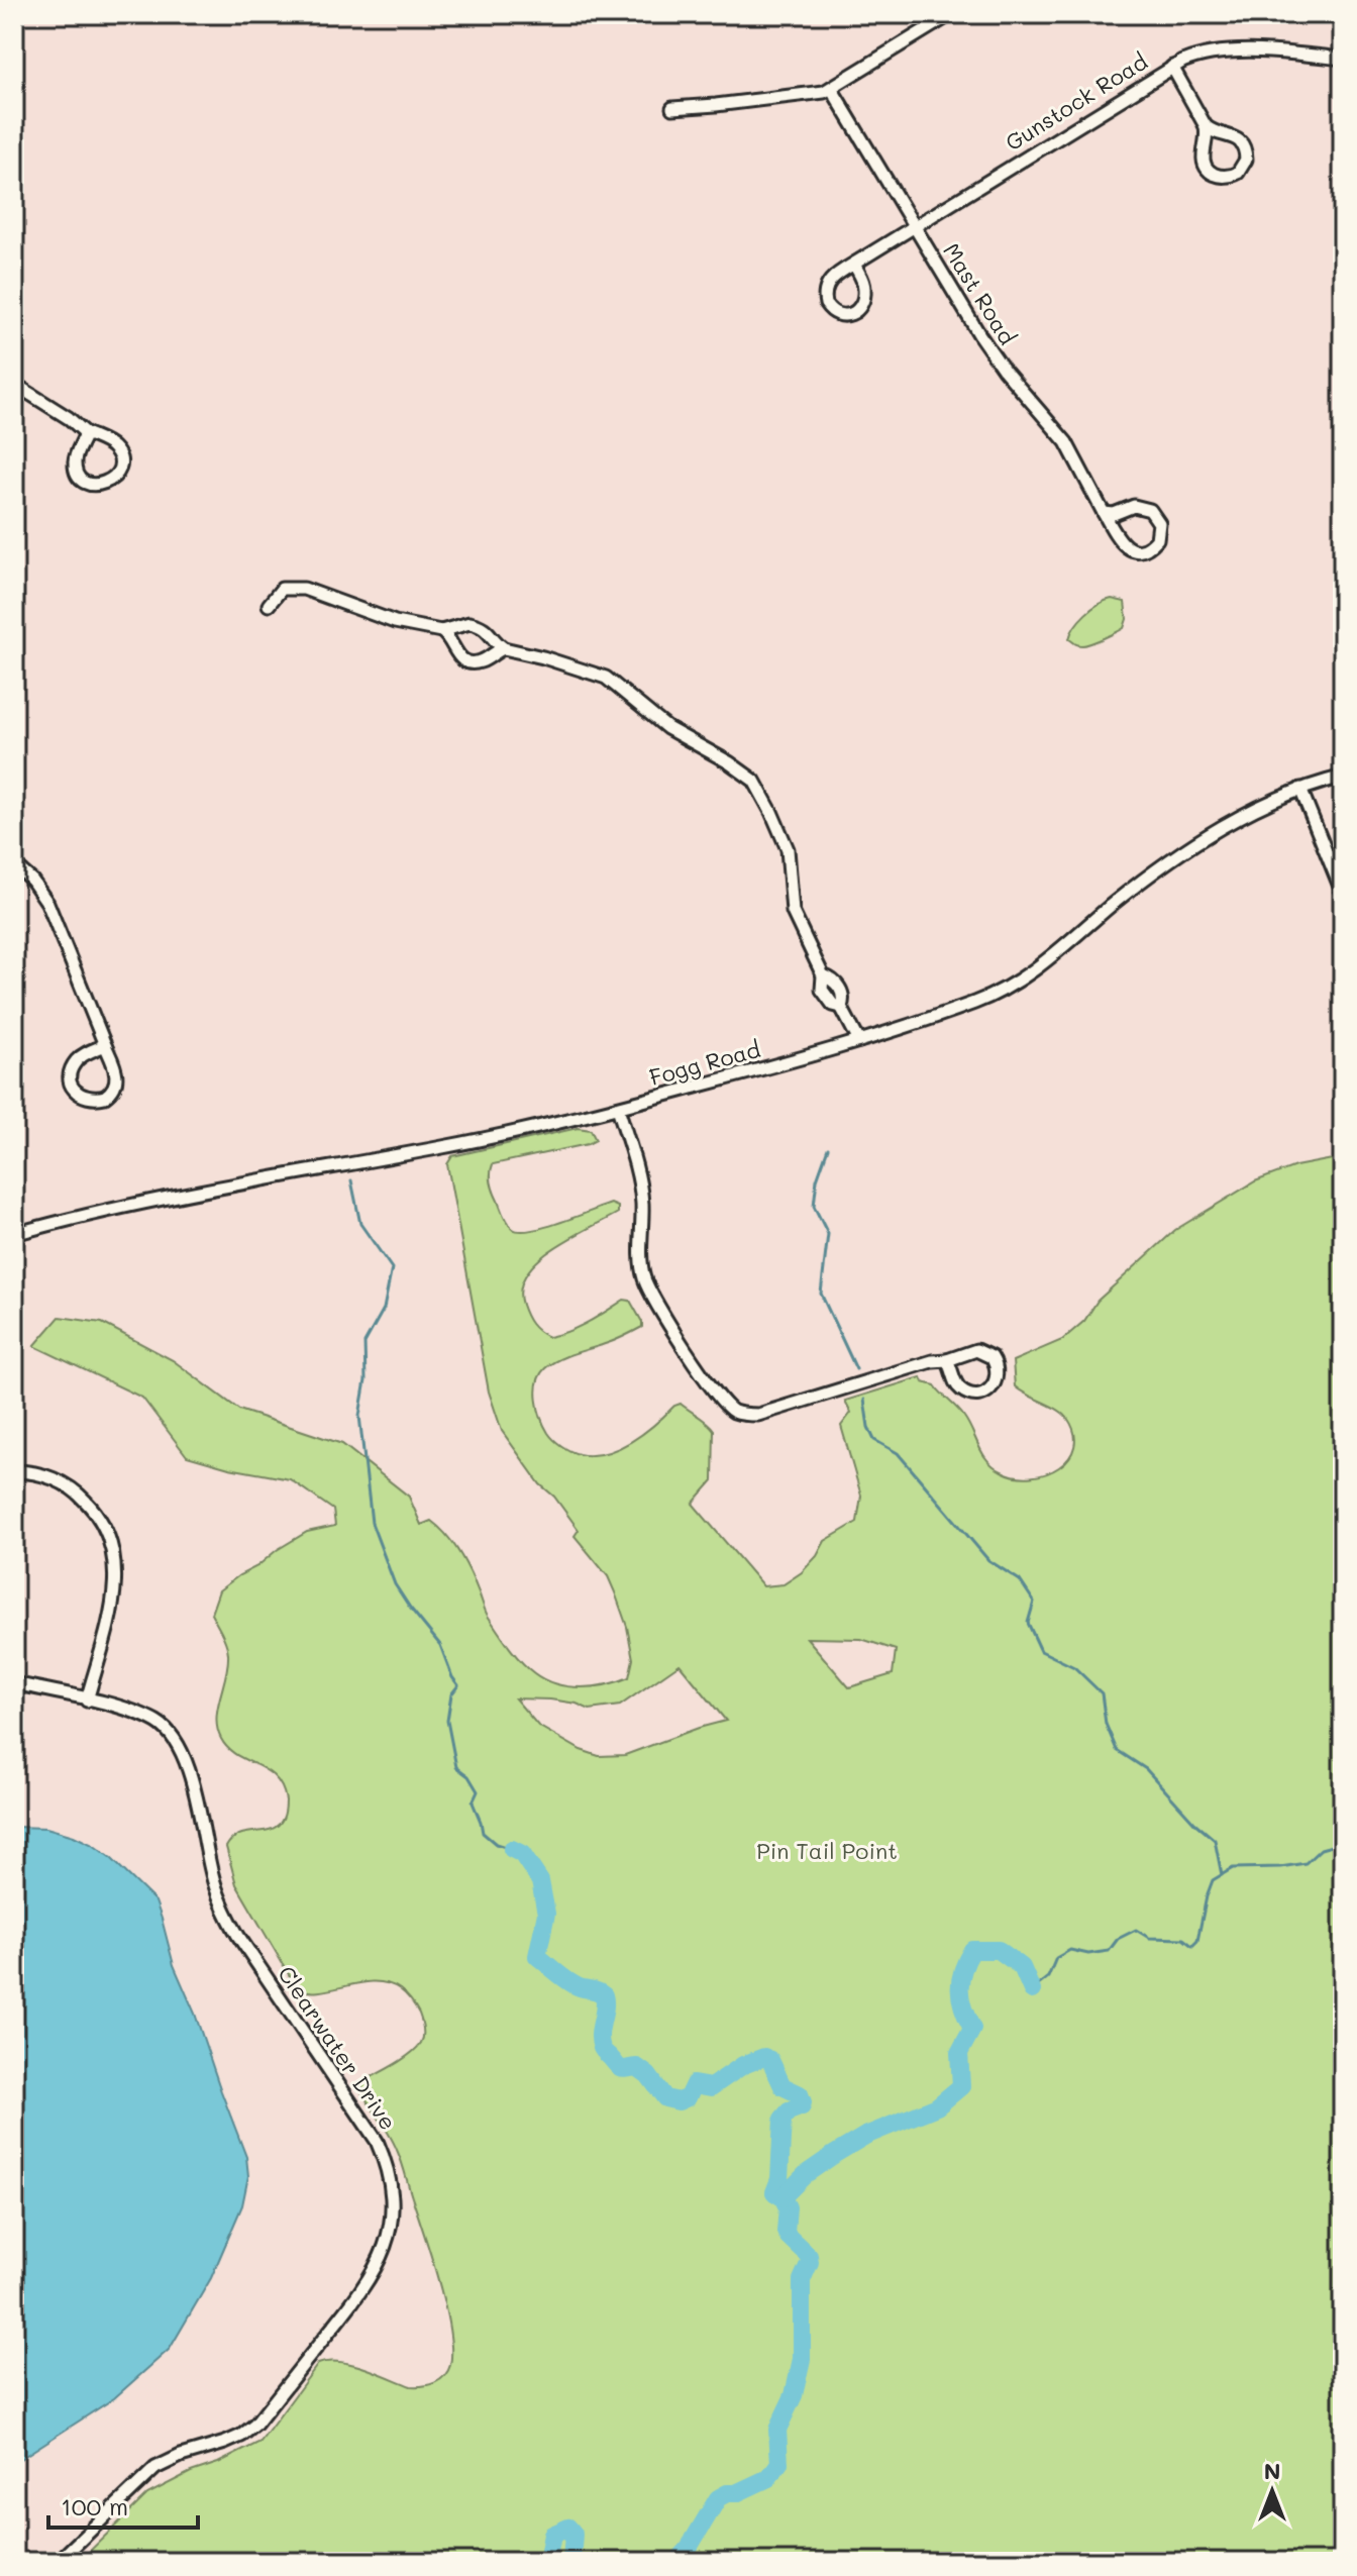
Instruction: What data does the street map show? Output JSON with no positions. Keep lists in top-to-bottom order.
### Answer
{
  "streets": {
    "street": [
      "Gunstock Road",
      "Mast Road",
      "Fogg Road",
      "Clearwater Drive"
    ]
  },
  "crossings": [
    ["Gunstock Road", "Mast Road"]
  ],
  "parks": ["Pin Tail Point"],
  "scale_bar": "100 m",
  "north": "top"
}
